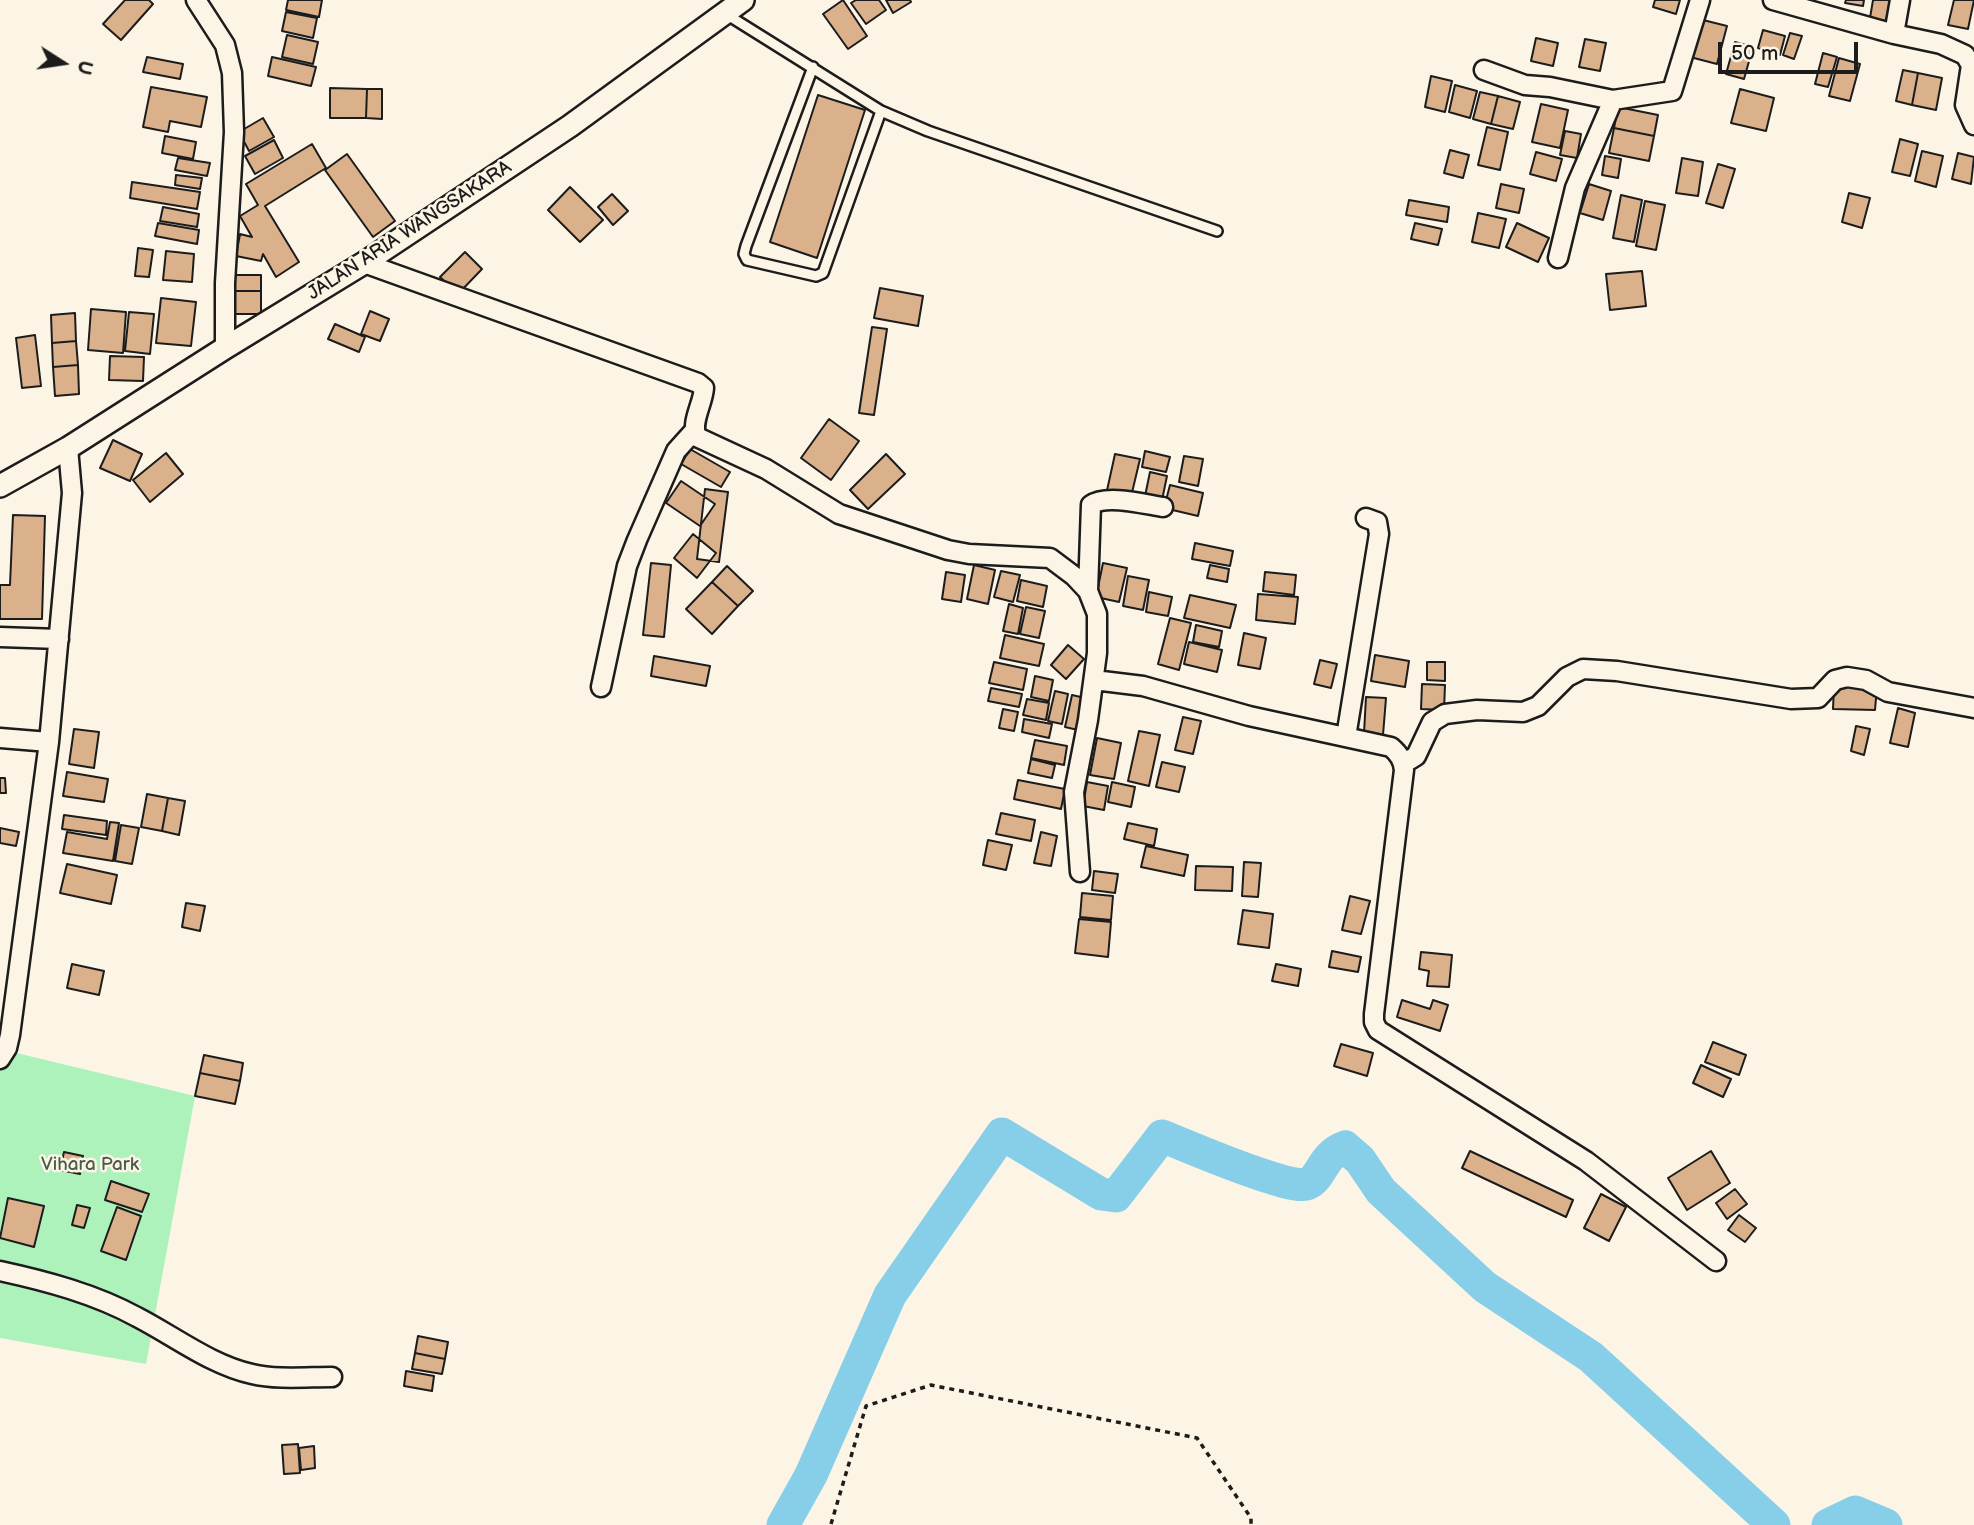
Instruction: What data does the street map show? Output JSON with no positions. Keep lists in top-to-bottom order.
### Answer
{
  "streets": {
    "street": ["JALAN ARIA WANGSAKARA"]
  },
  "parks": ["Vihara Park"],
  "scale_bar": "50 m",
  "north": "right"
}
